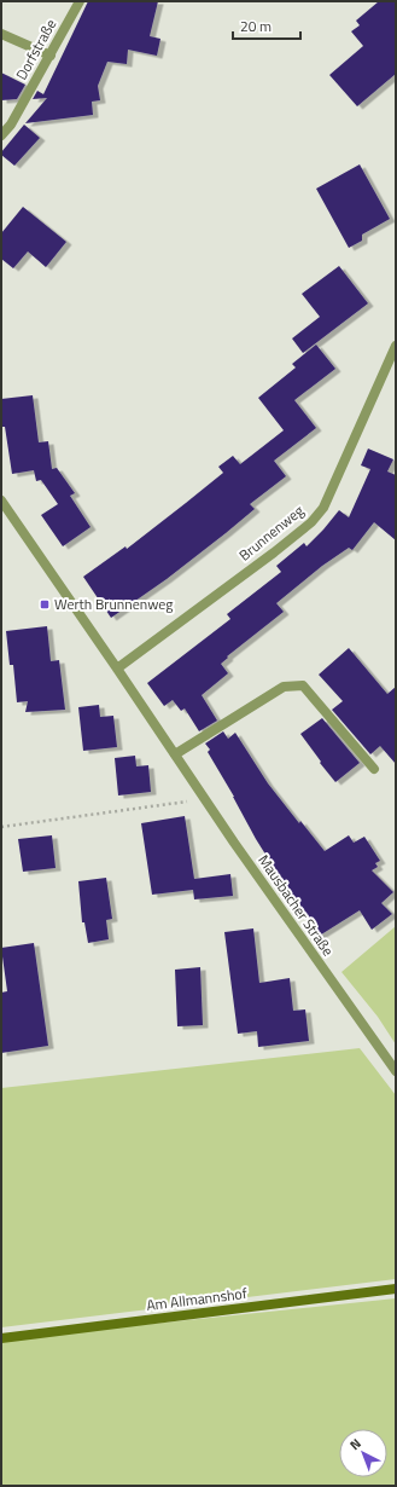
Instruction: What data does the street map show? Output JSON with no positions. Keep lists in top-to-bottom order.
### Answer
{
  "streets": {
    "street": [
      "Dorfstraße",
      "Brunnenweg",
      "Mausbacher Straße",
      "Am Allmannshof"
    ]
  },
  "crossings": [
    ["Brunnenweg", "Mausbacher Straße"]
  ],
  "places": {
    "transit": ["Werth Brunnenweg"]
  },
  "scale_bar": "20 m",
  "north": "top left"
}
